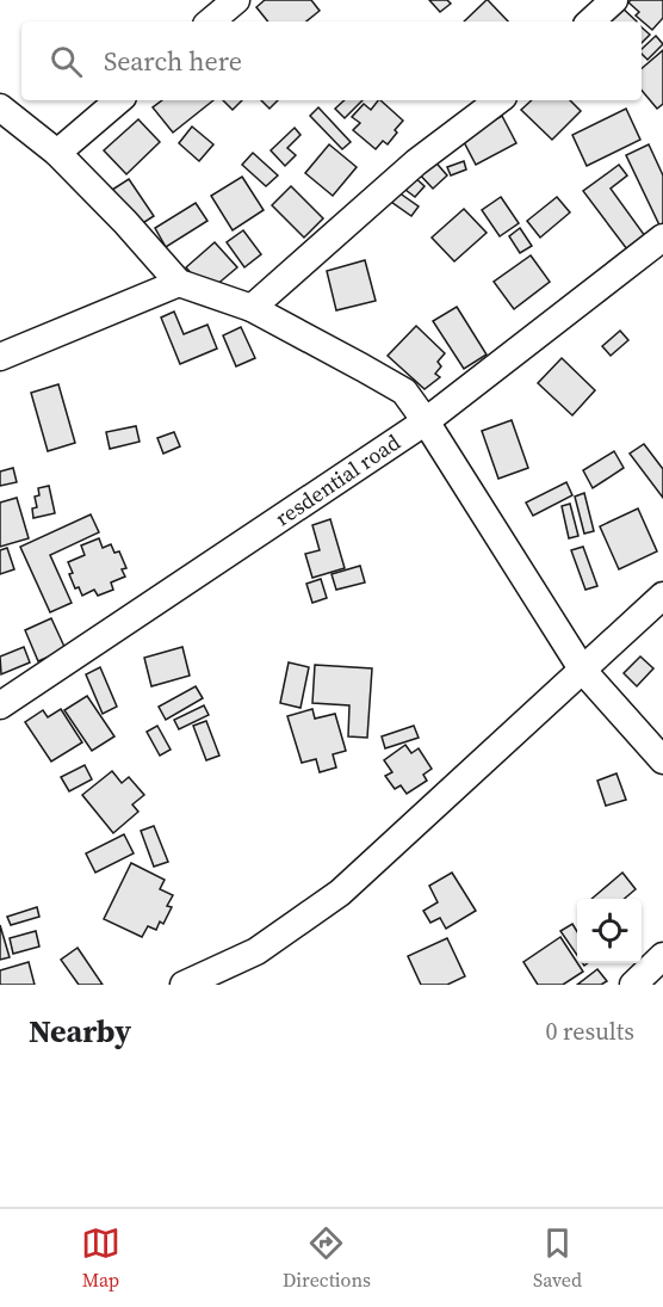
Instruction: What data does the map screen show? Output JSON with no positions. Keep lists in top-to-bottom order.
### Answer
{
  "streets": {
    "street": ["resdential road"]
  },
  "page": {
    "search": "Search here",
    "heading": ["Nearby", "0 results"],
    "nav": ["Map", "Directions", "Saved"]
  }
}
